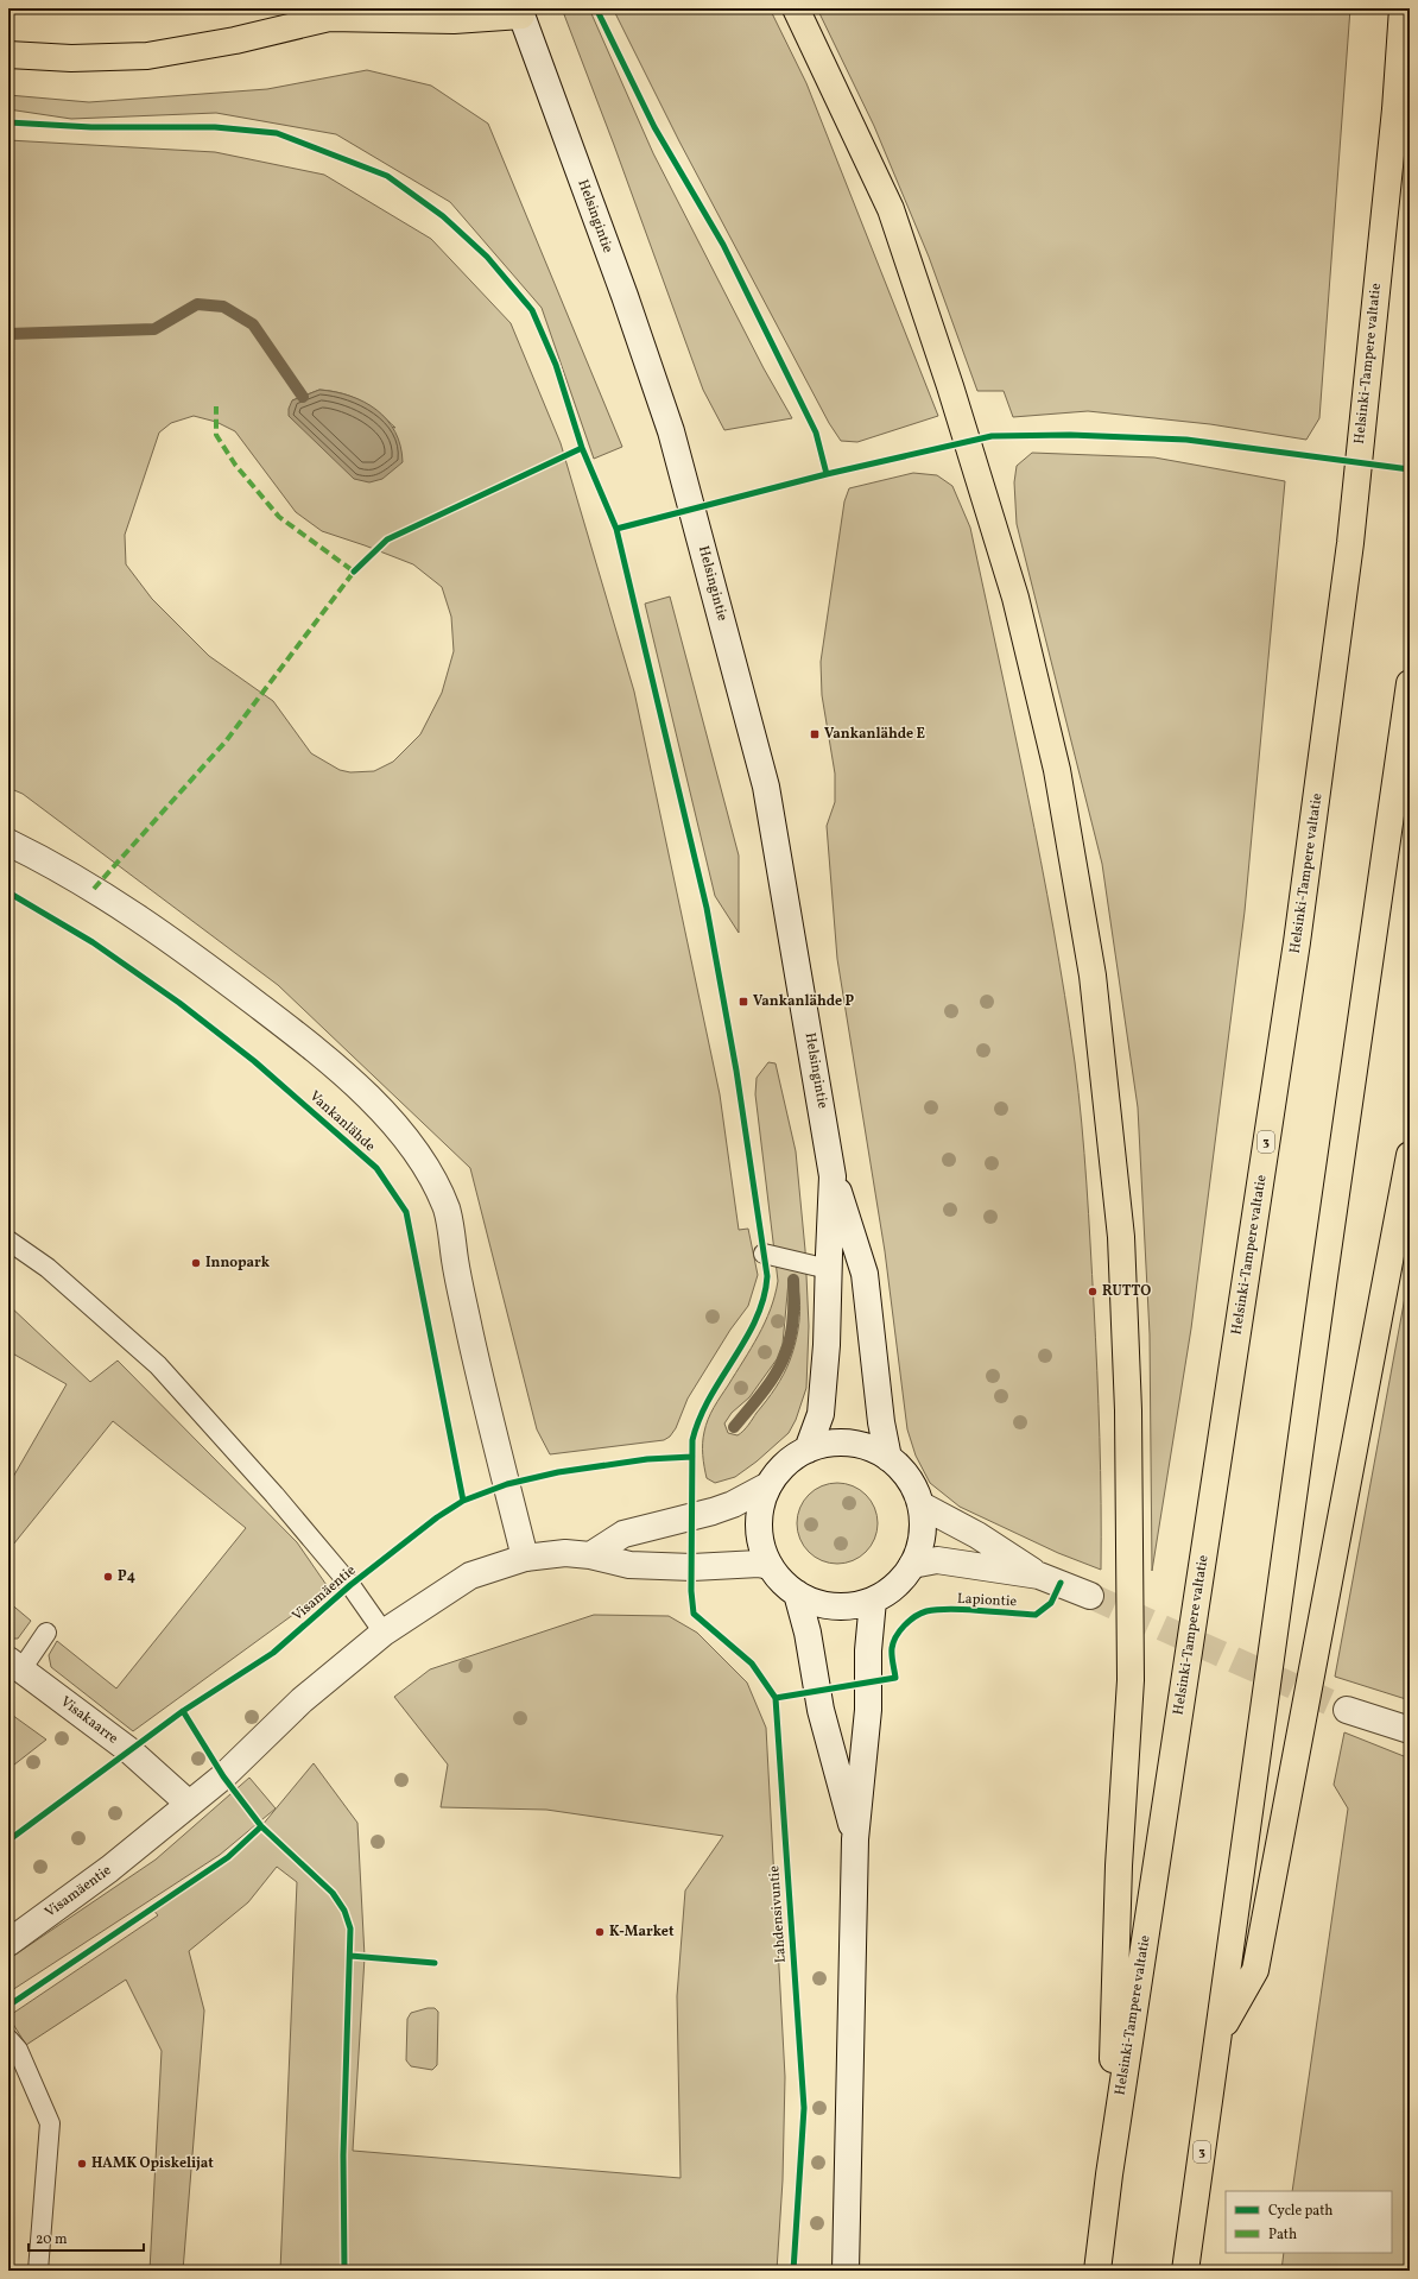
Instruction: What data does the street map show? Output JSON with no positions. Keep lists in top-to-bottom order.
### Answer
{
  "streets": {
    "highway": ["Helsinki-Tampere valtatie", "3"],
    "main road": ["Helsingintie", "Visamäentie", "Visakaarre"],
    "cycle path": ["Vankanlähde", "Lapiontie", "Lahdensivuntie"]
  },
  "crossings": [
    ["Helsingintie", "Visamäentie"],
    ["Visamäentie", "Visakaarre"]
  ],
  "places": {
    "transit": ["Vankanlähde E", "Vankanlähde P"],
    "other": [
      "Innopark",
      "RUTTO",
      "P4",
      "K-Market",
      "HAMK Opiskelijat"
    ]
  },
  "legend": ["Cycle path", "Path"],
  "scale_bar": "20 m"
}
